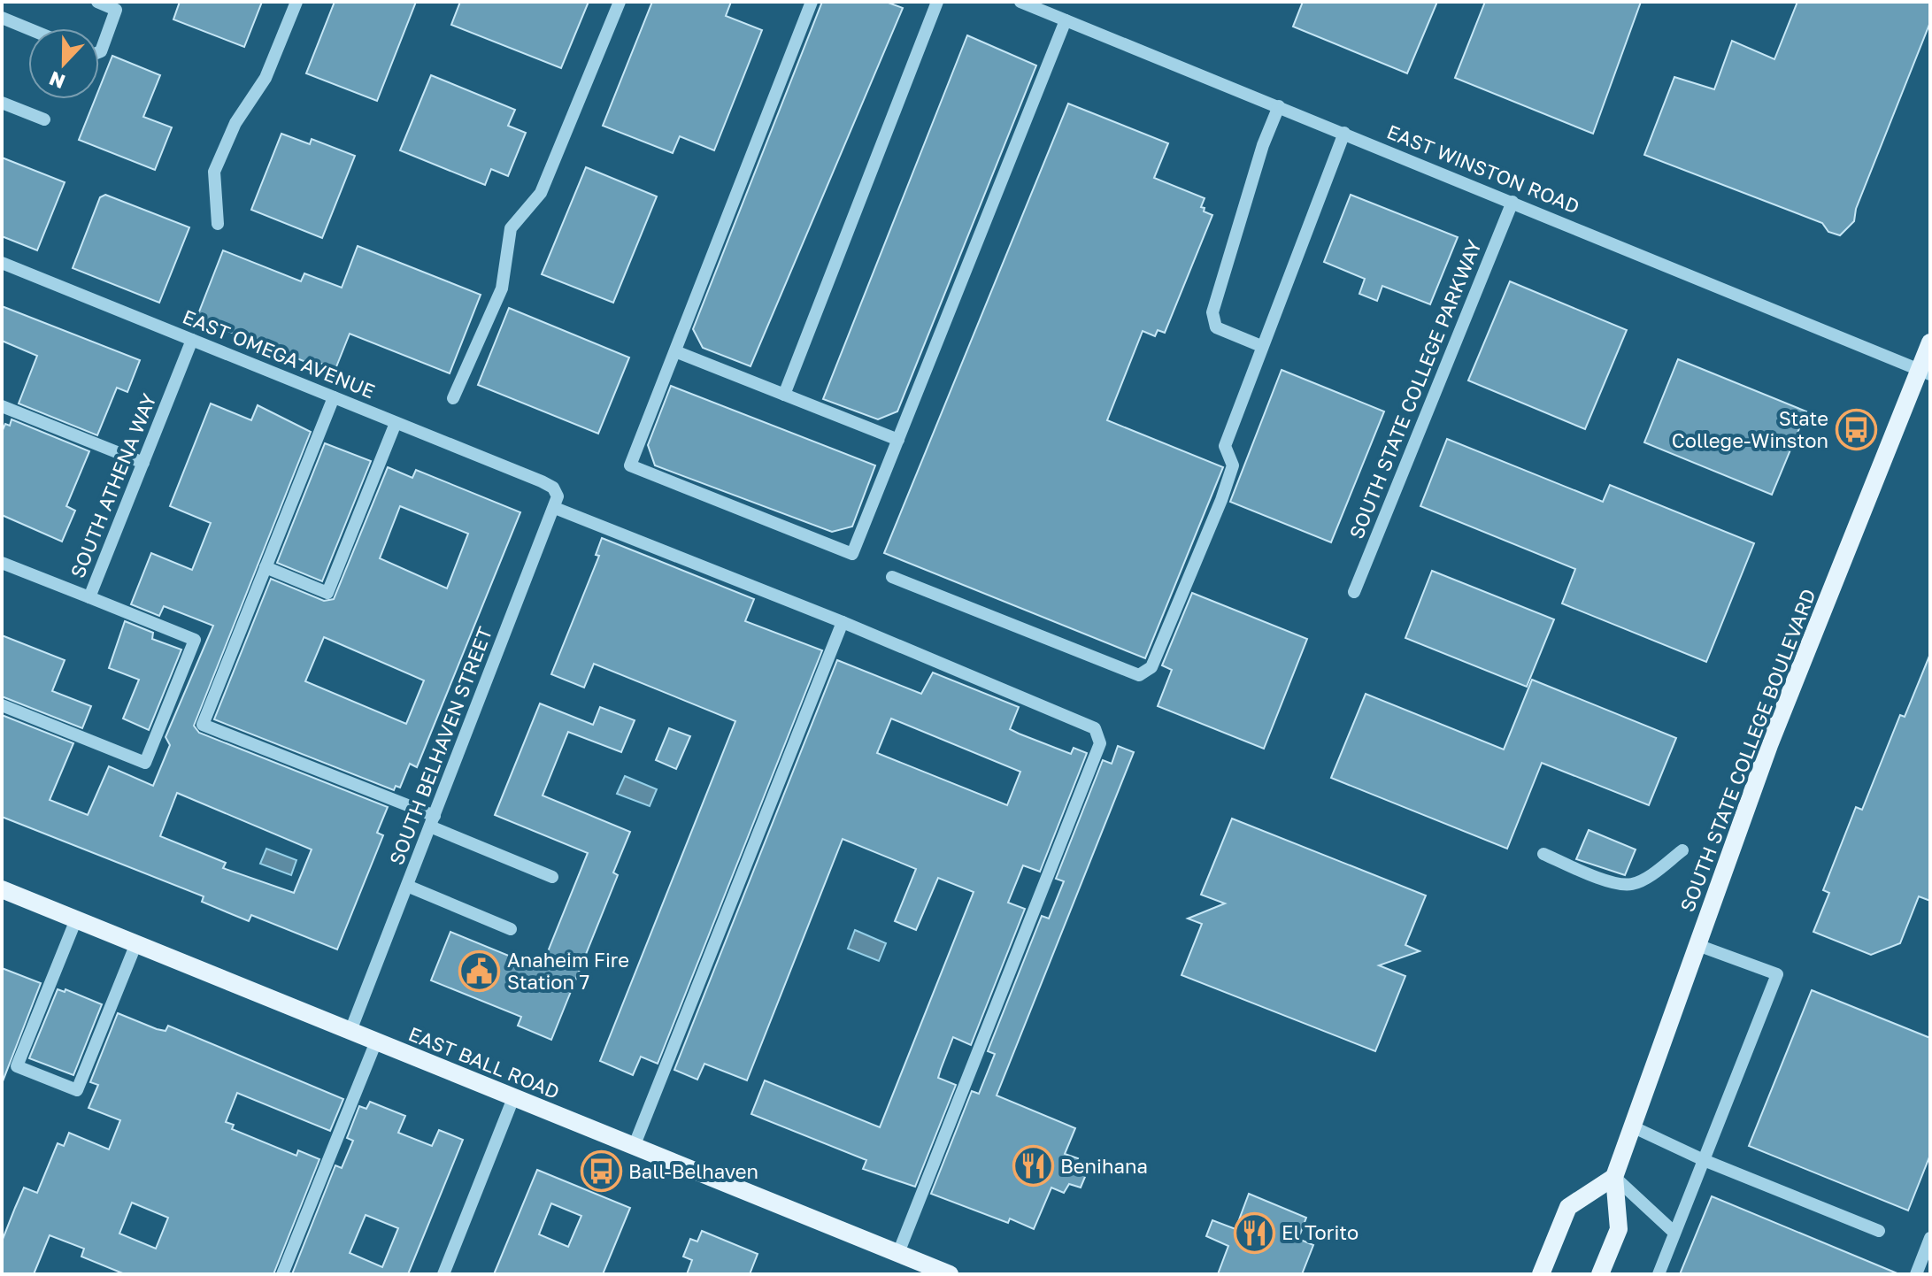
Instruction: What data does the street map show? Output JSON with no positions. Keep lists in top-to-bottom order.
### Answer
{
  "streets": {
    "main road": ["SOUTH STATE COLLEGE BOULEVARD", "EAST BALL ROAD"],
    "street": [
      "EAST WINSTON ROAD",
      "EAST OMEGA AVENUE",
      "SOUTH STATE COLLEGE PARKWAY",
      "SOUTH ATHENA WAY",
      "SOUTH BELHAVEN STREET"
    ]
  },
  "crossings": [
    ["EAST WINSTON ROAD", "SOUTH STATE COLLEGE PARKWAY"],
    ["EAST WINSTON ROAD", "SOUTH STATE COLLEGE BOULEVARD"],
    ["EAST OMEGA AVENUE", "SOUTH ATHENA WAY"],
    ["EAST OMEGA AVENUE", "SOUTH BELHAVEN STREET"],
    ["SOUTH BELHAVEN STREET", "EAST BALL ROAD"]
  ],
  "places": {
    "bus stop": ["State College-Winston", "Ball-Belhaven"],
    "public building": ["Anaheim Fire Station 7"],
    "restaurant": ["Benihana", "El Torito"]
  },
  "north": "bottom"
}
